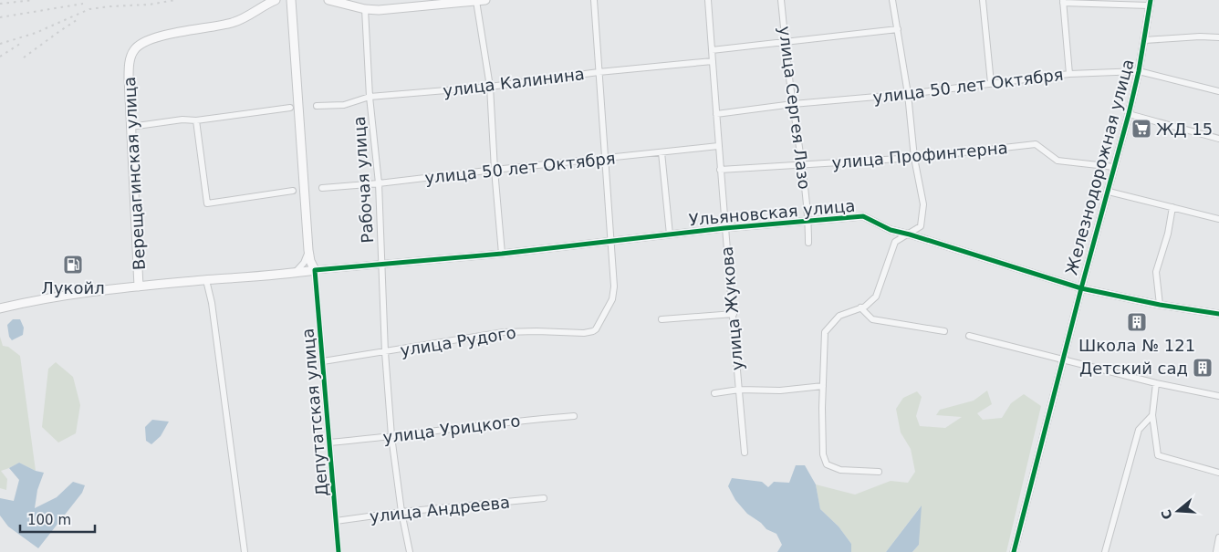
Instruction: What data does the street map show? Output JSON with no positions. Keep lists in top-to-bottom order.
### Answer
{
  "streets": {
    "main road": ["Верещагинская улица", "Депутатская улица"],
    "street": [
      "улица Калинина",
      "улица 50 лет Октября",
      "улица Сергея Лазо",
      "улица Профинтерна",
      "Железнодорожная улица",
      "Рабочая улица",
      "Ульяновская улица",
      "улица Жукова",
      "улица Рудого",
      "улица Урицкого",
      "улица Андреева"
    ]
  },
  "crossings": [
    ["улица Калинина", "Рабочая улица"],
    ["улица Калинина", "улица Жукова"],
    ["улица 50 лет Октября", "улица Сергея Лазо"],
    ["улица 50 лет Октября", "Железнодорожная улица"],
    ["улица 50 лет Октября", "Рабочая улица"],
    ["улица 50 лет Октября", "улица Жукова"],
    ["улица Сергея Лазо", "улица Профинтерна"],
    ["улица Сергея Лазо", "Ульяновская улица"],
    ["улица Профинтерна", "Железнодорожная улица"],
    ["улица Профинтерна", "улица Жукова"],
    ["Железнодорожная улица", "Ульяновская улица"],
    ["Рабочая улица", "Ульяновская улица"],
    ["Рабочая улица", "улица Рудого"],
    ["Рабочая улица", "улица Урицкого"],
    ["Рабочая улица", "улица Андреева"],
    ["Ульяновская улица", "улица Жукова"],
    ["Ульяновская улица", "улица Рудого"],
    ["Ульяновская улица", "Депутатская улица"],
    ["улица Рудого", "Депутатская улица"],
    ["Депутатская улица", "улица Урицкого"],
    ["Депутатская улица", "улица Андреева"]
  ],
  "places": {
    "supermarket": ["ЖД 15"],
    "fuel station": ["Лукойл"],
    "building": ["Школа № 121", "Детский сад"]
  },
  "scale_bar": "100 m",
  "north": "left"
}
